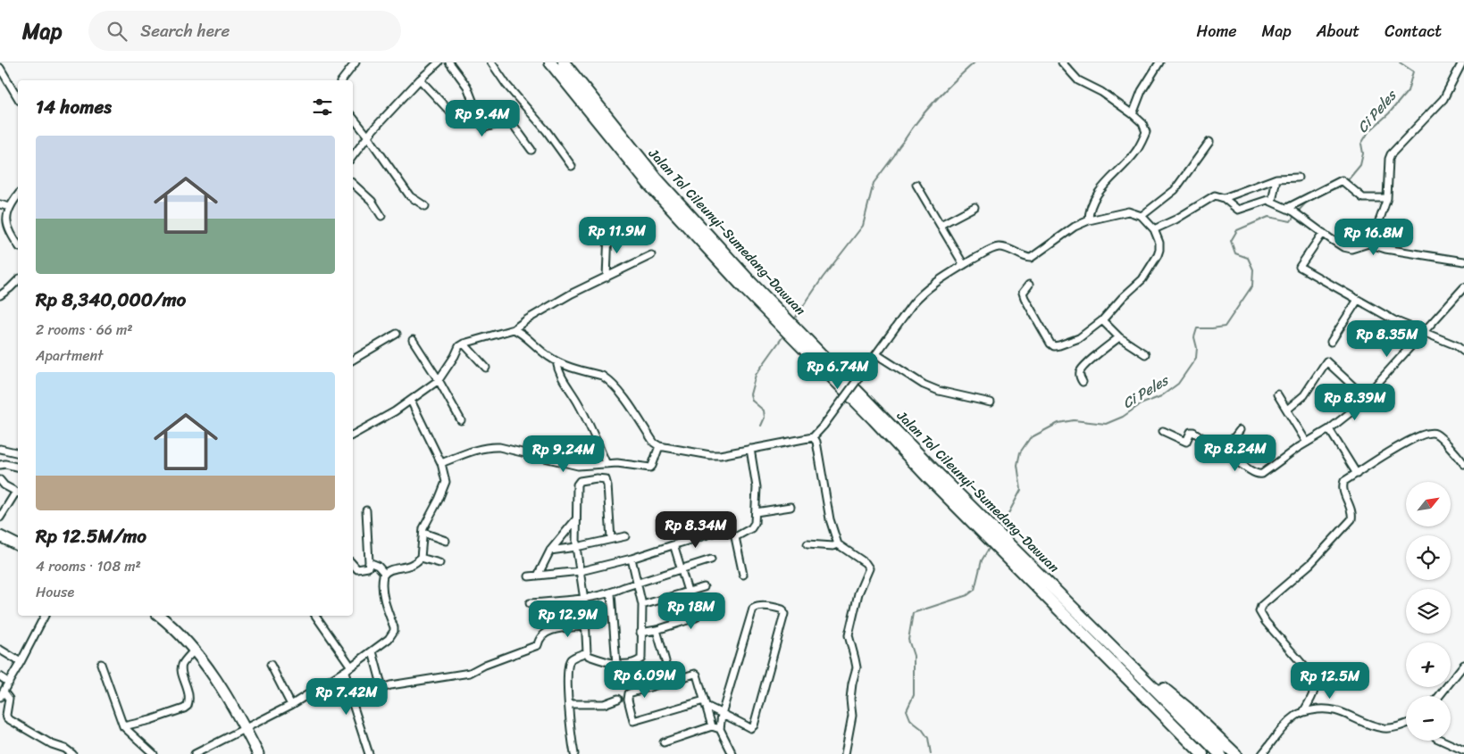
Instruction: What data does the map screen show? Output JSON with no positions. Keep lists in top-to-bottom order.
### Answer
{
  "streets": {
    "highway": ["Jalan Tol Cileunyi–Sumedang–Dawuan"]
  },
  "water": ["Ci Peles"],
  "north": "top right",
  "page": {
    "header": "Map",
    "search": "Search here",
    "nav": [
      "Home",
      "Map",
      "About",
      "Contact"
    ],
    "heading": "14 homes",
    "price": [
      "Rp 9.4M",
      "Rp 11.9M",
      "Rp 16.8M",
      "Rp 8.35M",
      "Rp 6.74M",
      "Rp 8.39M",
      "Rp 8.24M",
      "Rp 9.24M",
      "Rp 8.34M",
      "Rp 18M",
      "Rp 12.9M",
      "Rp 6.09M",
      "Rp 12.5M",
      "Rp 7.42M"
    ],
    "list": [
      {
        "name": "Rp 8,340,000/mo",
        "note": "2 rooms · 66 m² · Apartment"
      },
      {
        "name": "Rp 12.5M/mo",
        "note": "4 rooms · 108 m² · House"
      }
    ],
    "map_buttons": ["+", "−"]
  }
}
